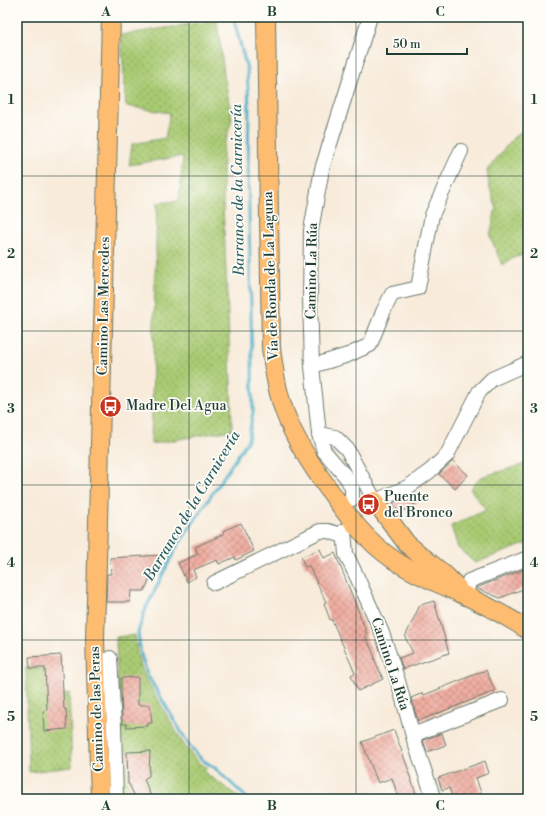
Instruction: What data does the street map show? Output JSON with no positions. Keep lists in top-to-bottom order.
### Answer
{
  "streets": {
    "main road": ["Vía de Ronda de La Laguna", "Camino Las Mercedes", "Camino de las Peras"],
    "street": ["Camino La Rúa"]
  },
  "crossings": [
    ["Camino Las Mercedes", "Camino de las Peras"]
  ],
  "water": ["Barranco de la Carnicería"],
  "places": {
    "bus stop": ["Madre Del Agua", "Puente del Bronco"]
  },
  "scale_bar": "50 m",
  "grid": {
    "columns": ["A", "B", "C"],
    "rows": [
      "1",
      "2",
      "3",
      "4",
      "5"
    ]
  }
}
